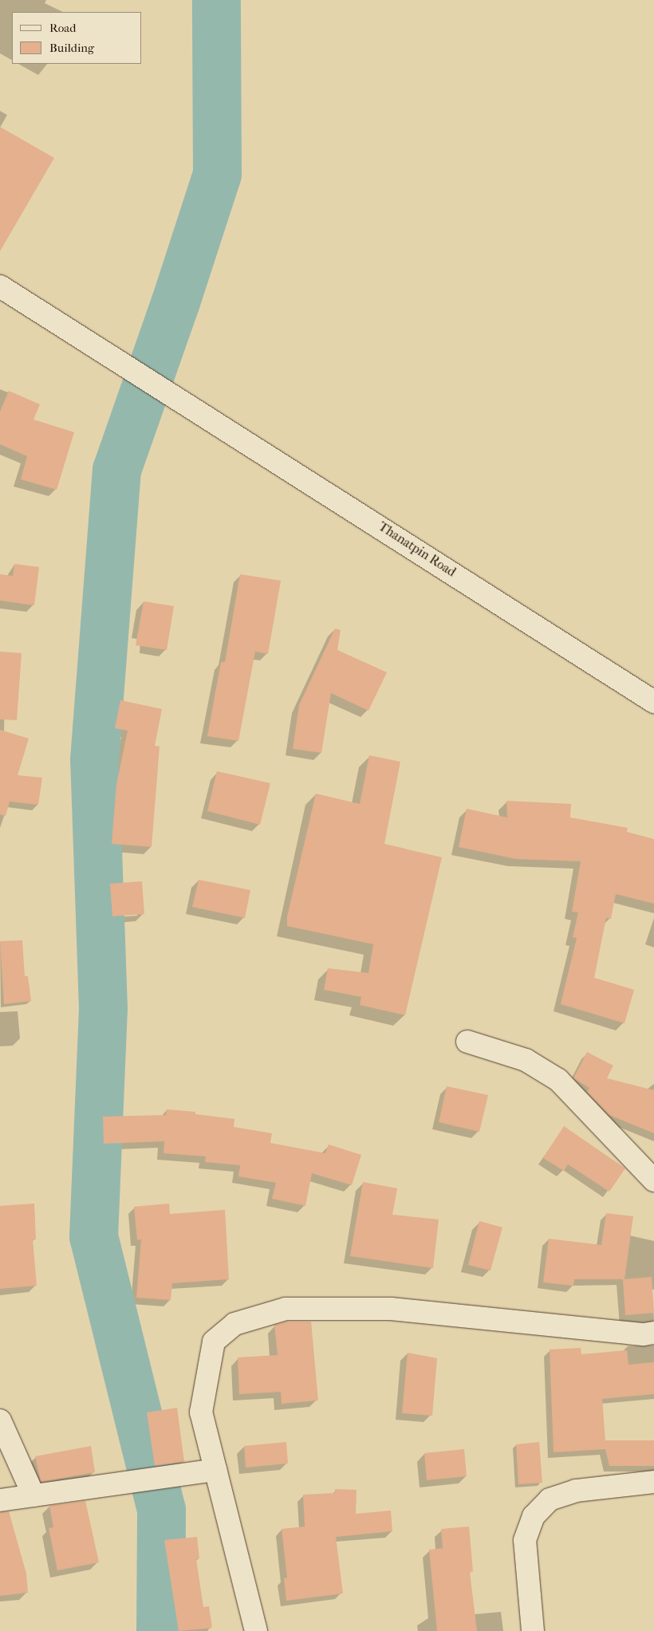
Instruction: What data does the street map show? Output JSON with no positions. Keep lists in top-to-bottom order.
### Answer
{
  "streets": {
    "street": ["Thanatpin Road"]
  },
  "legend": ["Road", "Building"]
}
